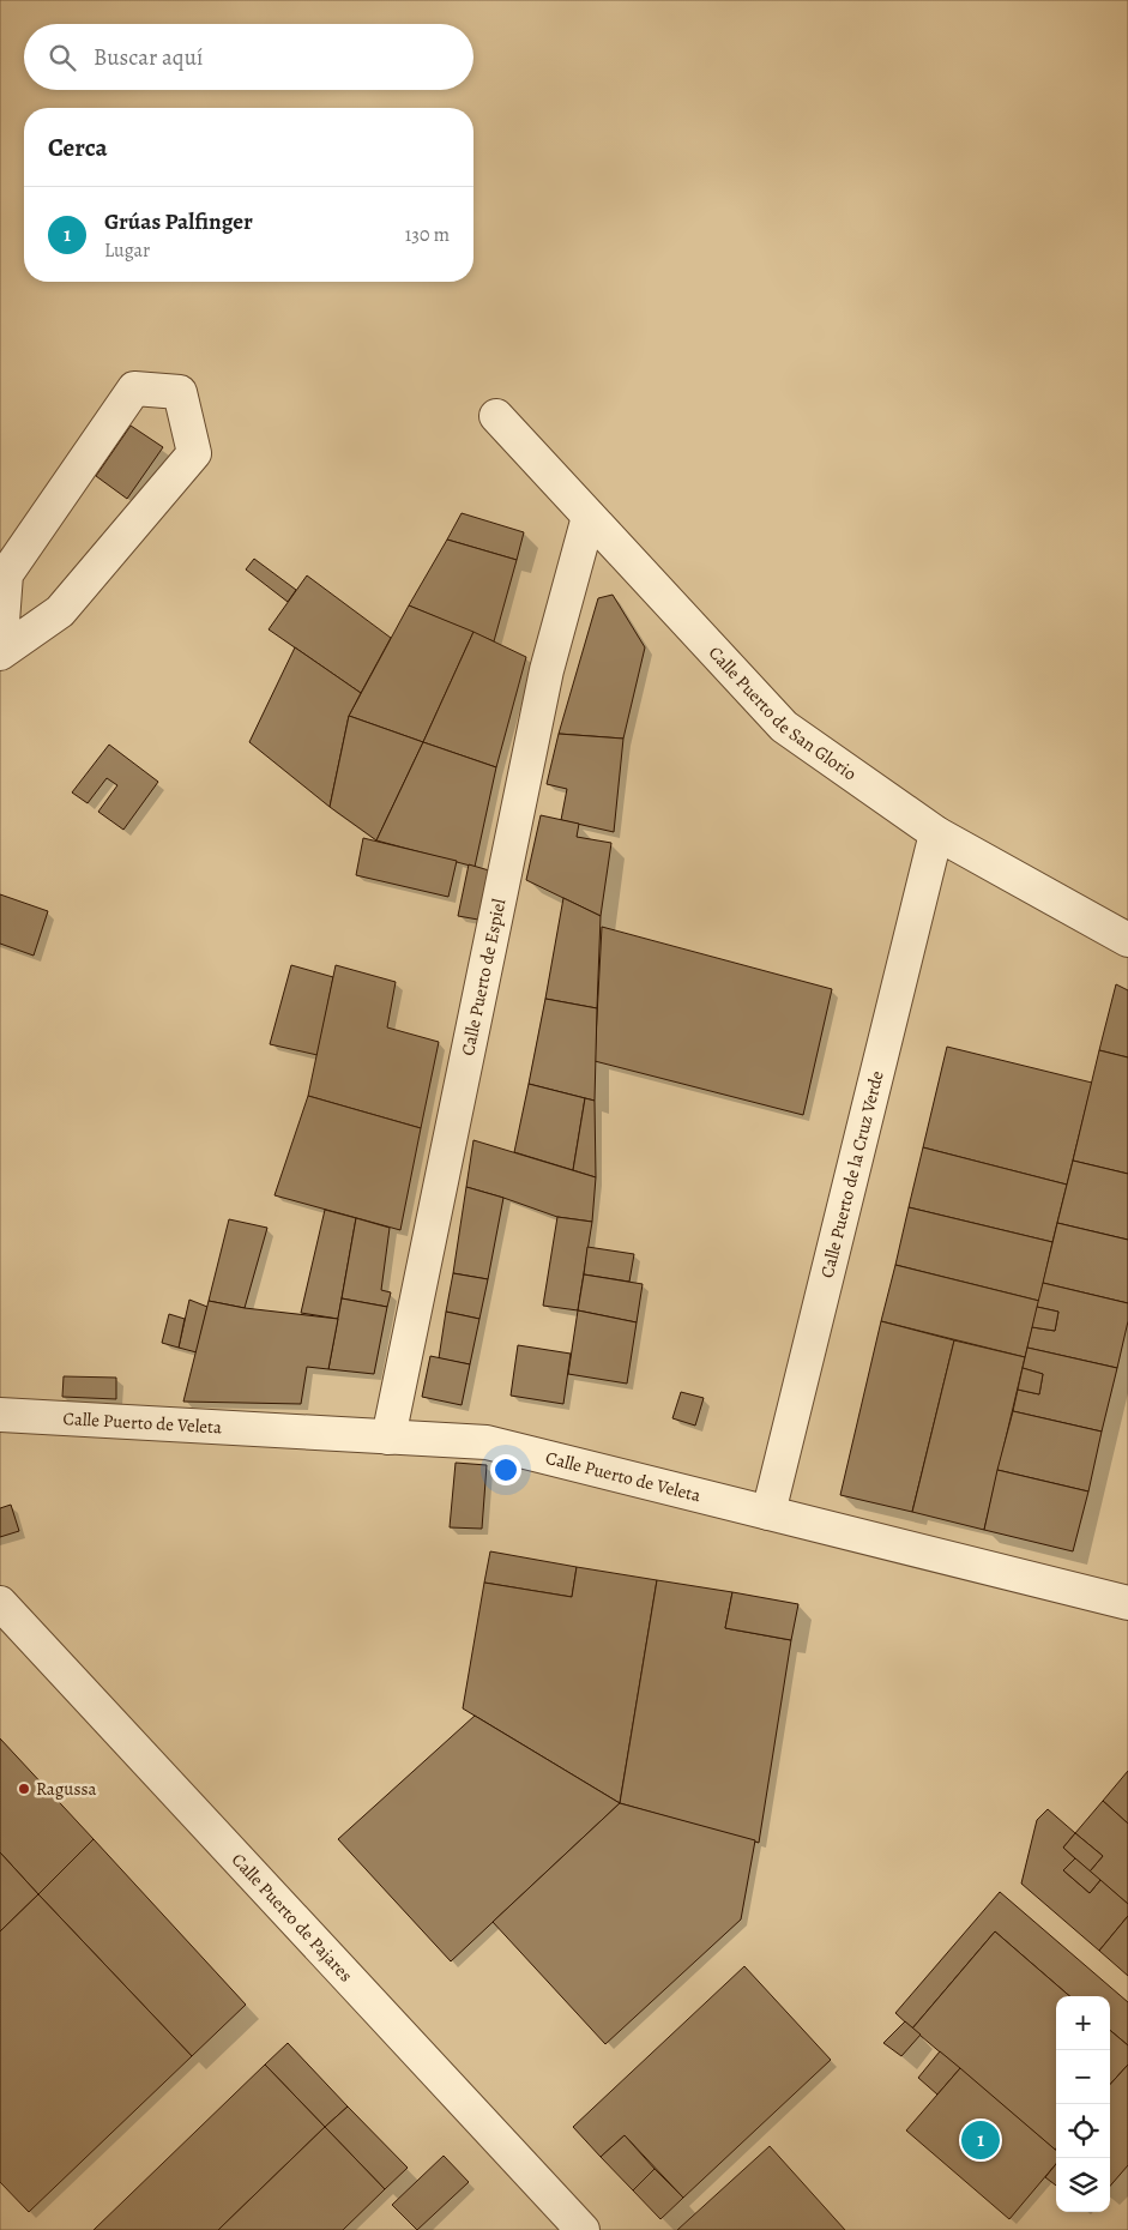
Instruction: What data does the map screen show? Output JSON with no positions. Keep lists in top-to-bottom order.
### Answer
{
  "streets": {
    "street": [
      "Calle Puerto de San Glorio",
      "Calle Puerto de Espiel",
      "Calle Puerto de la Cruz Verde",
      "Calle Puerto de Veleta",
      "Calle Puerto de Pajares"
    ]
  },
  "crossings": [
    ["Calle Puerto de San Glorio", "Calle Puerto de Espiel"],
    ["Calle Puerto de San Glorio", "Calle Puerto de la Cruz Verde"],
    ["Calle Puerto de Espiel", "Calle Puerto de Veleta"],
    ["Calle Puerto de la Cruz Verde", "Calle Puerto de Veleta"]
  ],
  "places": ["Ragussa"],
  "page": {
    "search": "Buscar aquí",
    "heading": "Cerca",
    "list": [
      {
        "mark": "1",
        "name": "Grúas Palfinger",
        "note": "Lugar",
        "value": "130 m"
      }
    ],
    "map_buttons": ["+", "−"],
    "pins": "1"
  }
}
